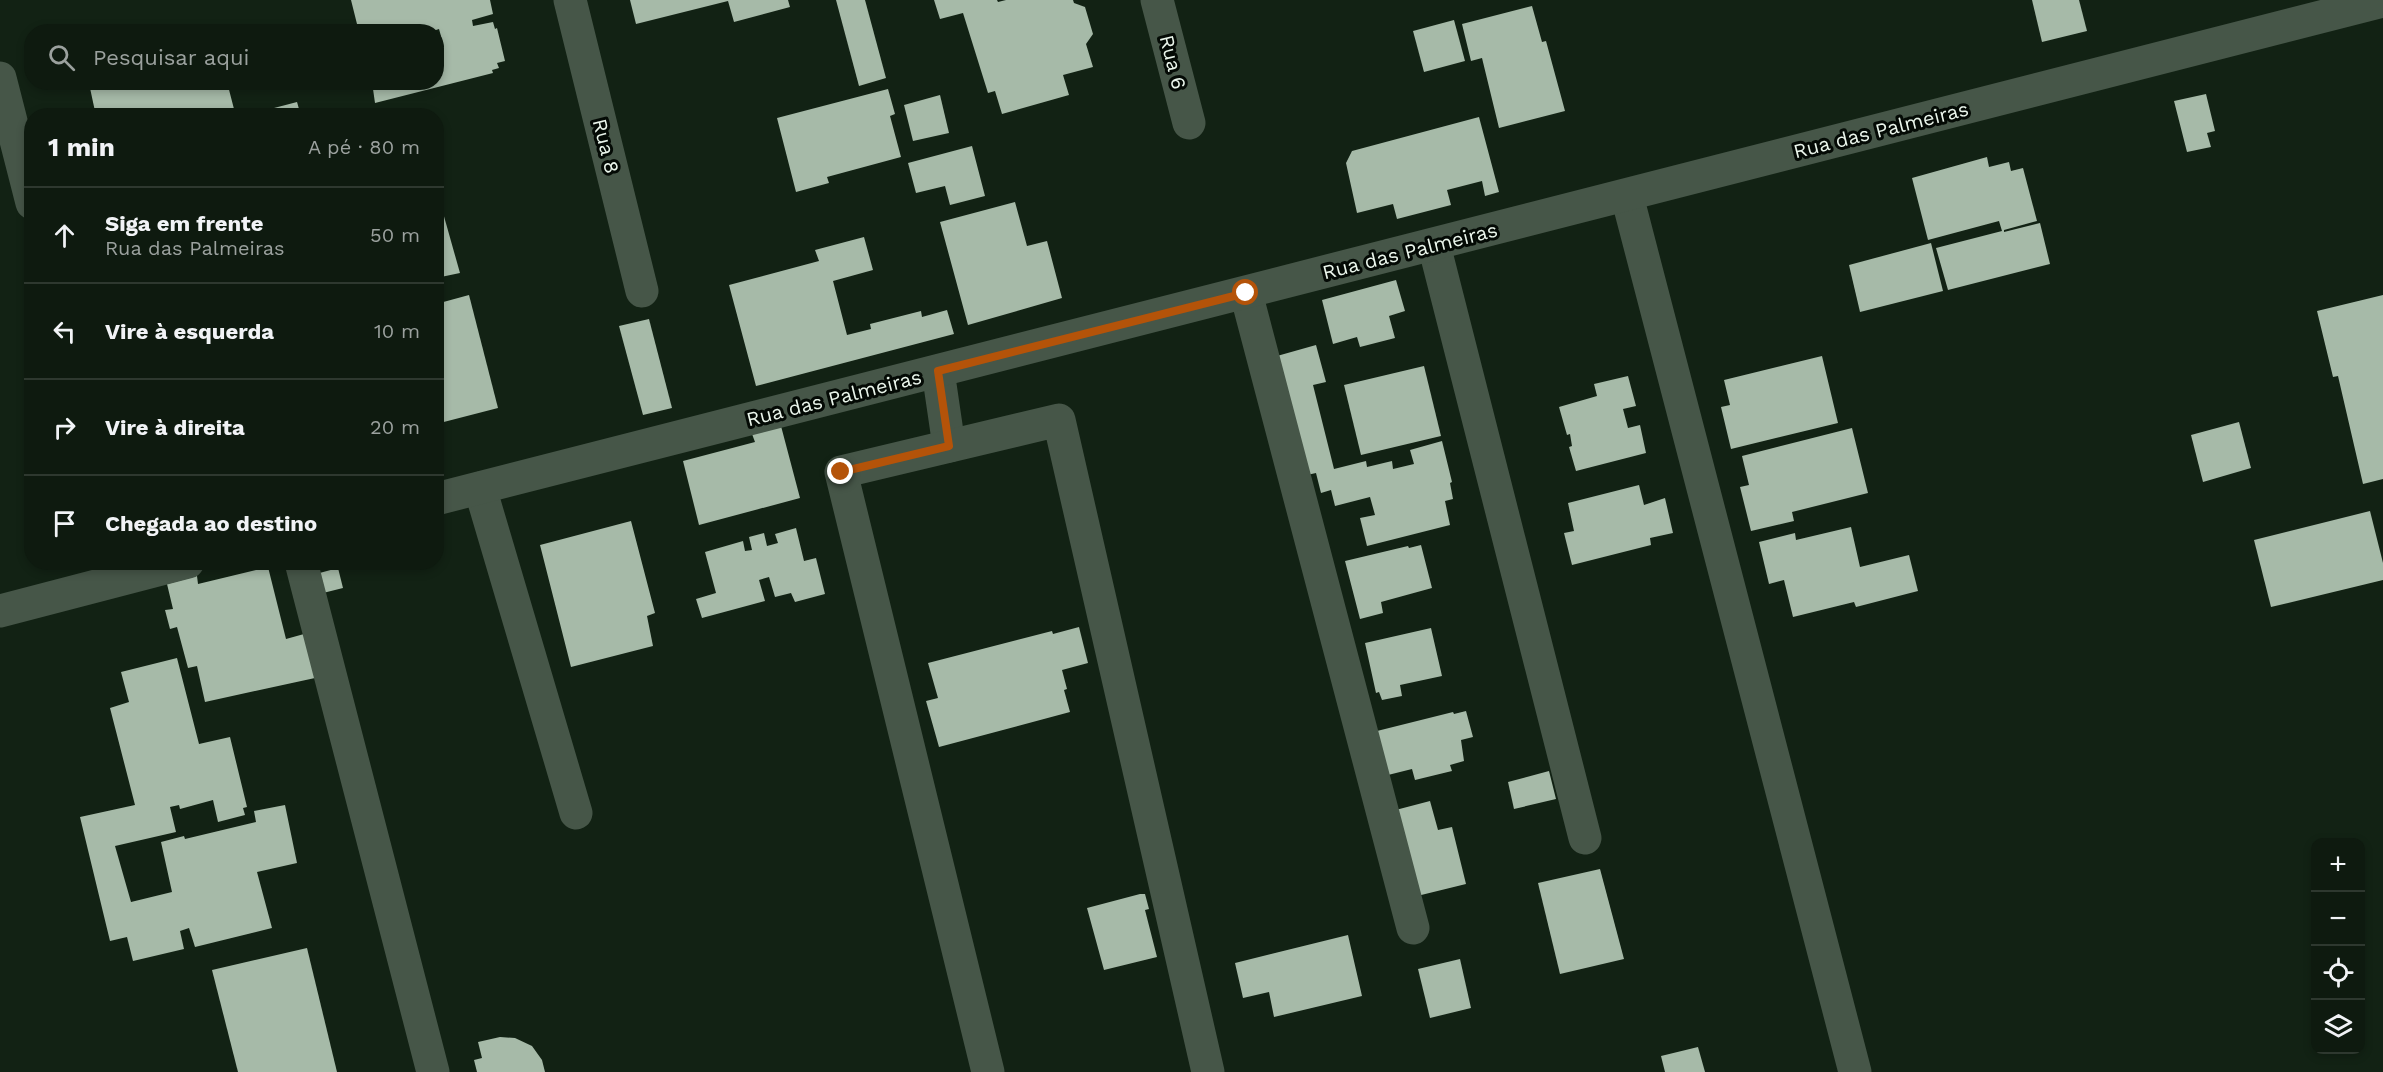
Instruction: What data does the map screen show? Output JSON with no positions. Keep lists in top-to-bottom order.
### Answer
{
  "streets": {
    "street": ["Rua 6", "Rua das Palmeiras", "Rua 8"]
  },
  "page": {
    "search": "Pesquisar aqui",
    "heading": ["1 min", "A pé · 80 m"],
    "list": [
      ["Siga em frente", "Rua das Palmeiras", "50 m"],
      ["Vire à esquerda", "10 m"],
      ["Vire à direita", "20 m"],
      "Chegada ao destino"
    ],
    "map_buttons": ["+", "−"]
  }
}
